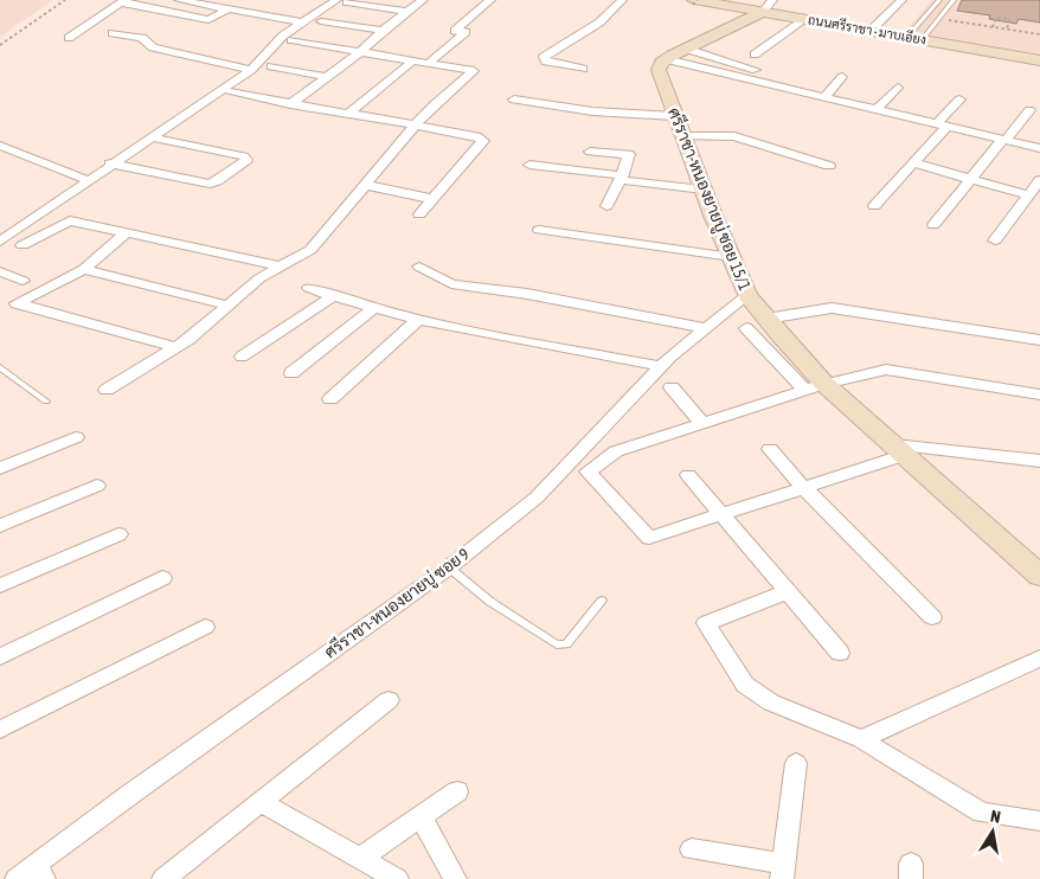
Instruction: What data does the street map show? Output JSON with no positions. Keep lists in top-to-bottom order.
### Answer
{
  "streets": {
    "street": ["ถนนศรีราชา - มาบเอียง", "ศรีราชา-หนองยายบู่ ซอย 15/1", "ศรีราชา-หนองยายบู่ ซอย 9"]
  },
  "crossings": [
    ["ศรีราชา-หนองยายบู่ ซอย 15/1", "ศรีราชา-หนองยายบู่ ซอย 9"]
  ],
  "north": "top"
}
